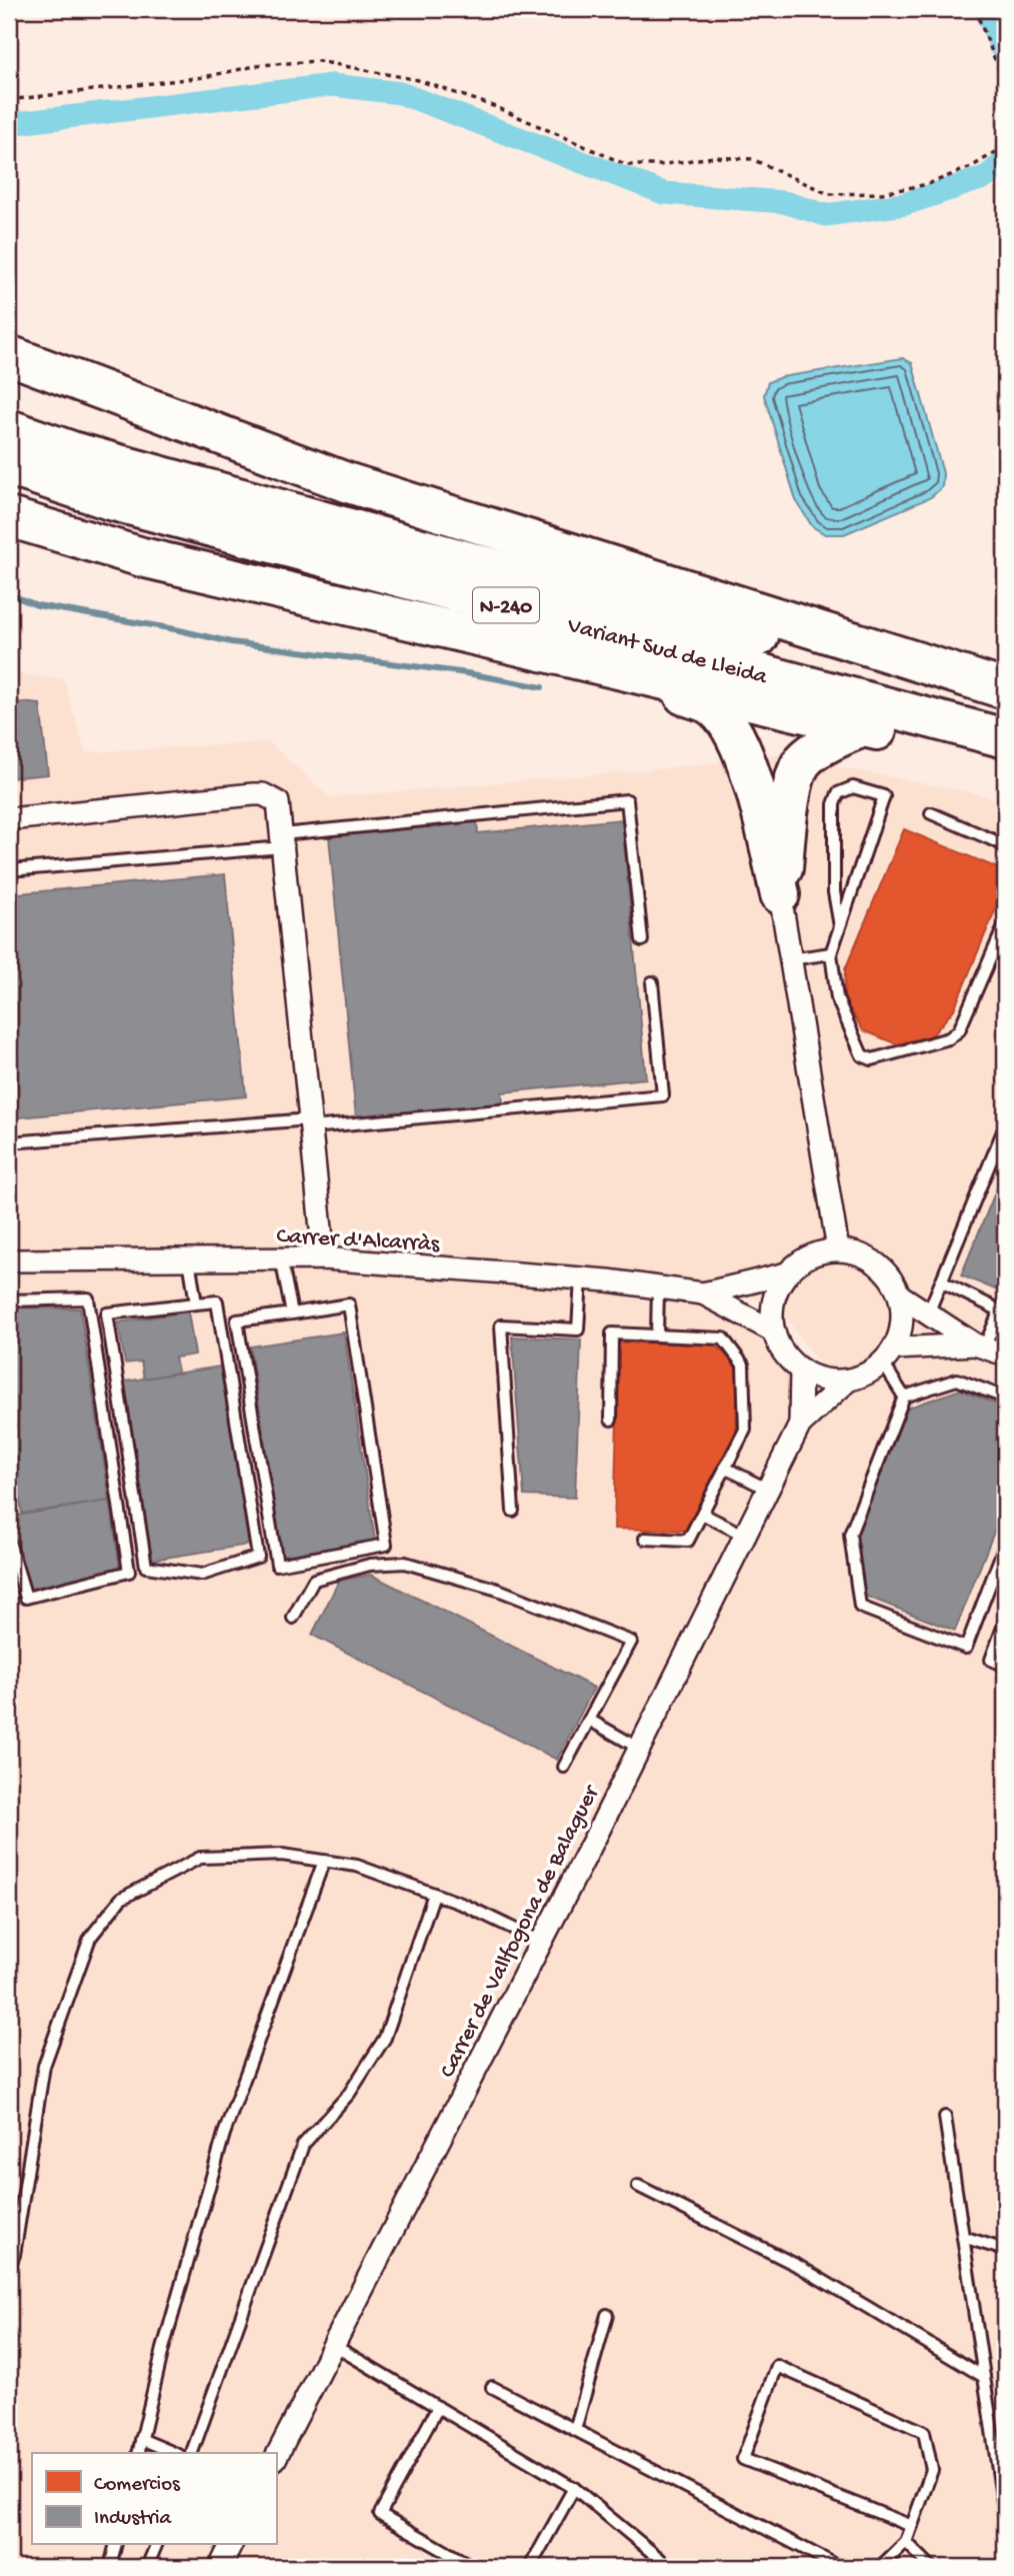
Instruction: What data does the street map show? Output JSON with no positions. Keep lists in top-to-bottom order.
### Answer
{
  "streets": {
    "highway": ["N-240", "Variant Sud de Lleida"],
    "street": ["Carrer d'Alcarràs", "Carrer de Vallfogona de Balaguer"]
  },
  "legend": ["Comercios", "Industria"]
}
